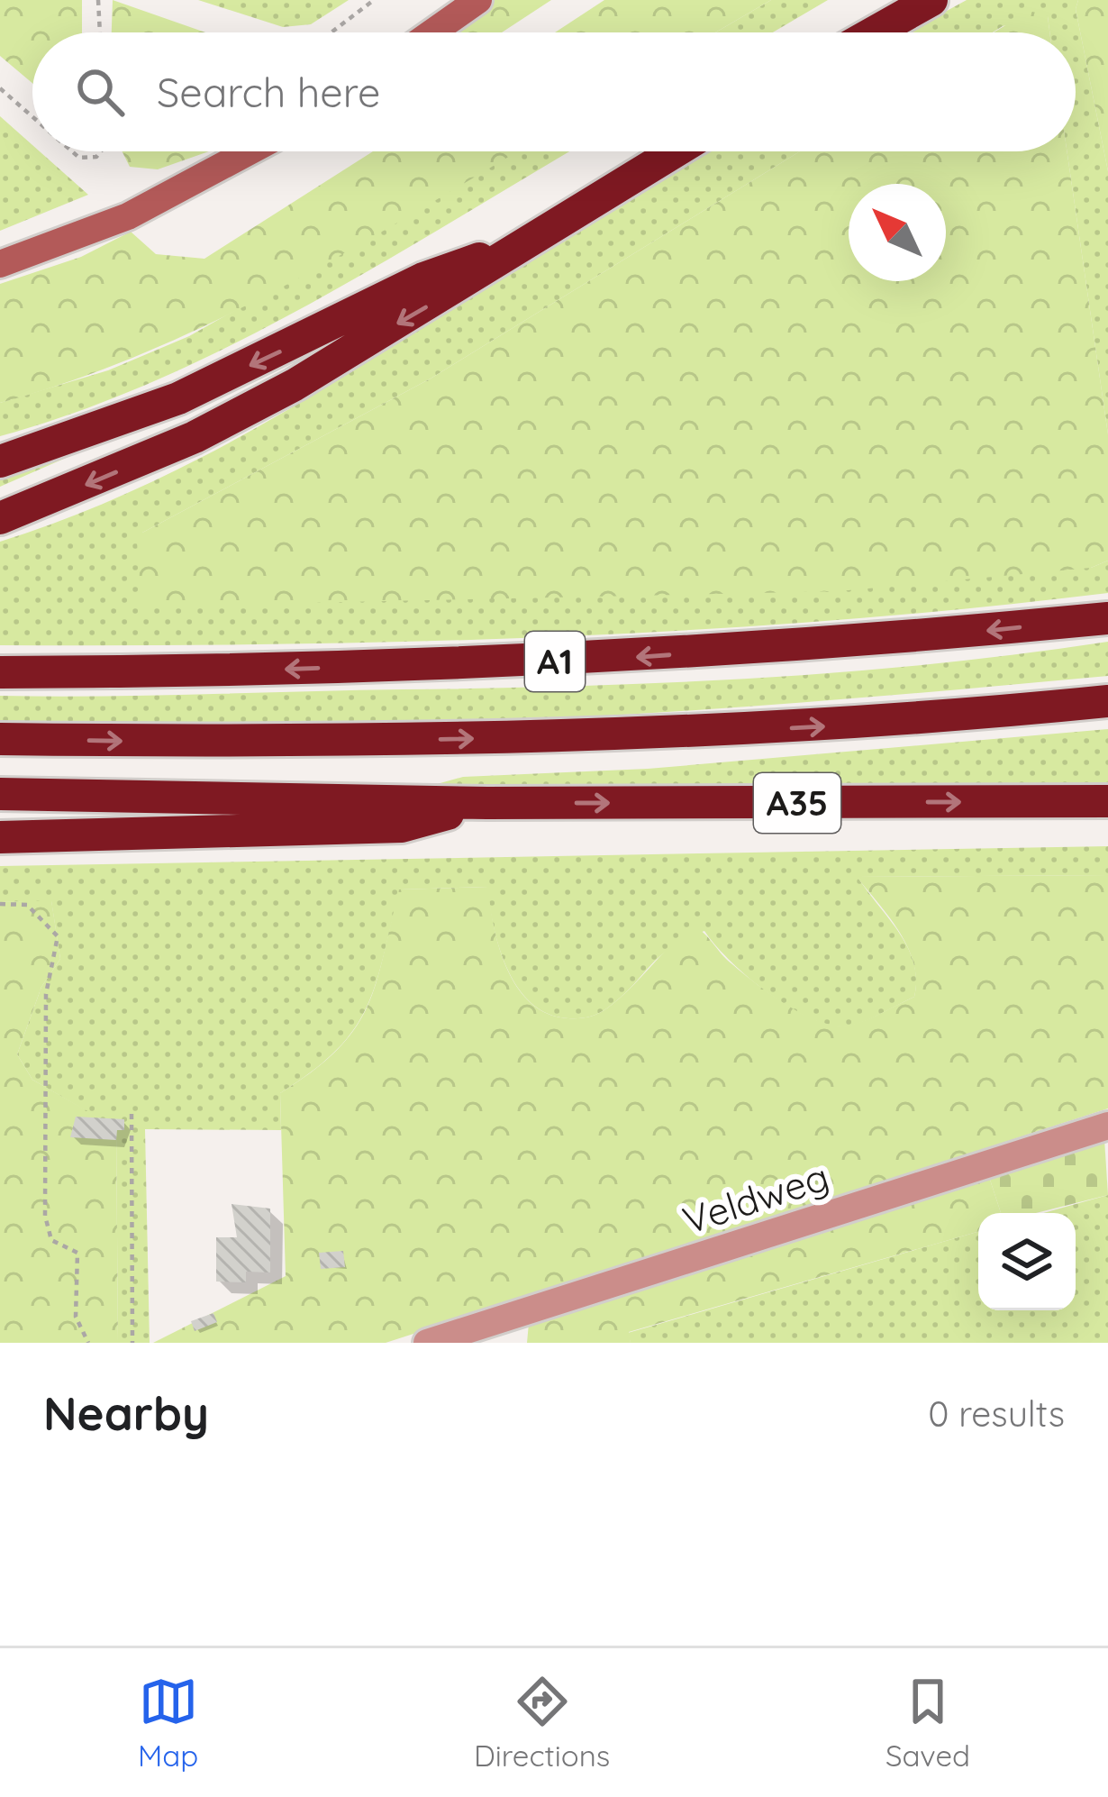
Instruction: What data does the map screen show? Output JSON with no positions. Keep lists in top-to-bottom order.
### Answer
{
  "streets": {
    "highway": ["A1", "A35"],
    "street": ["Veldweg"]
  },
  "north": "top left",
  "page": {
    "search": "Search here",
    "heading": ["Nearby", "0 results"],
    "nav": ["Map", "Directions", "Saved"]
  }
}
